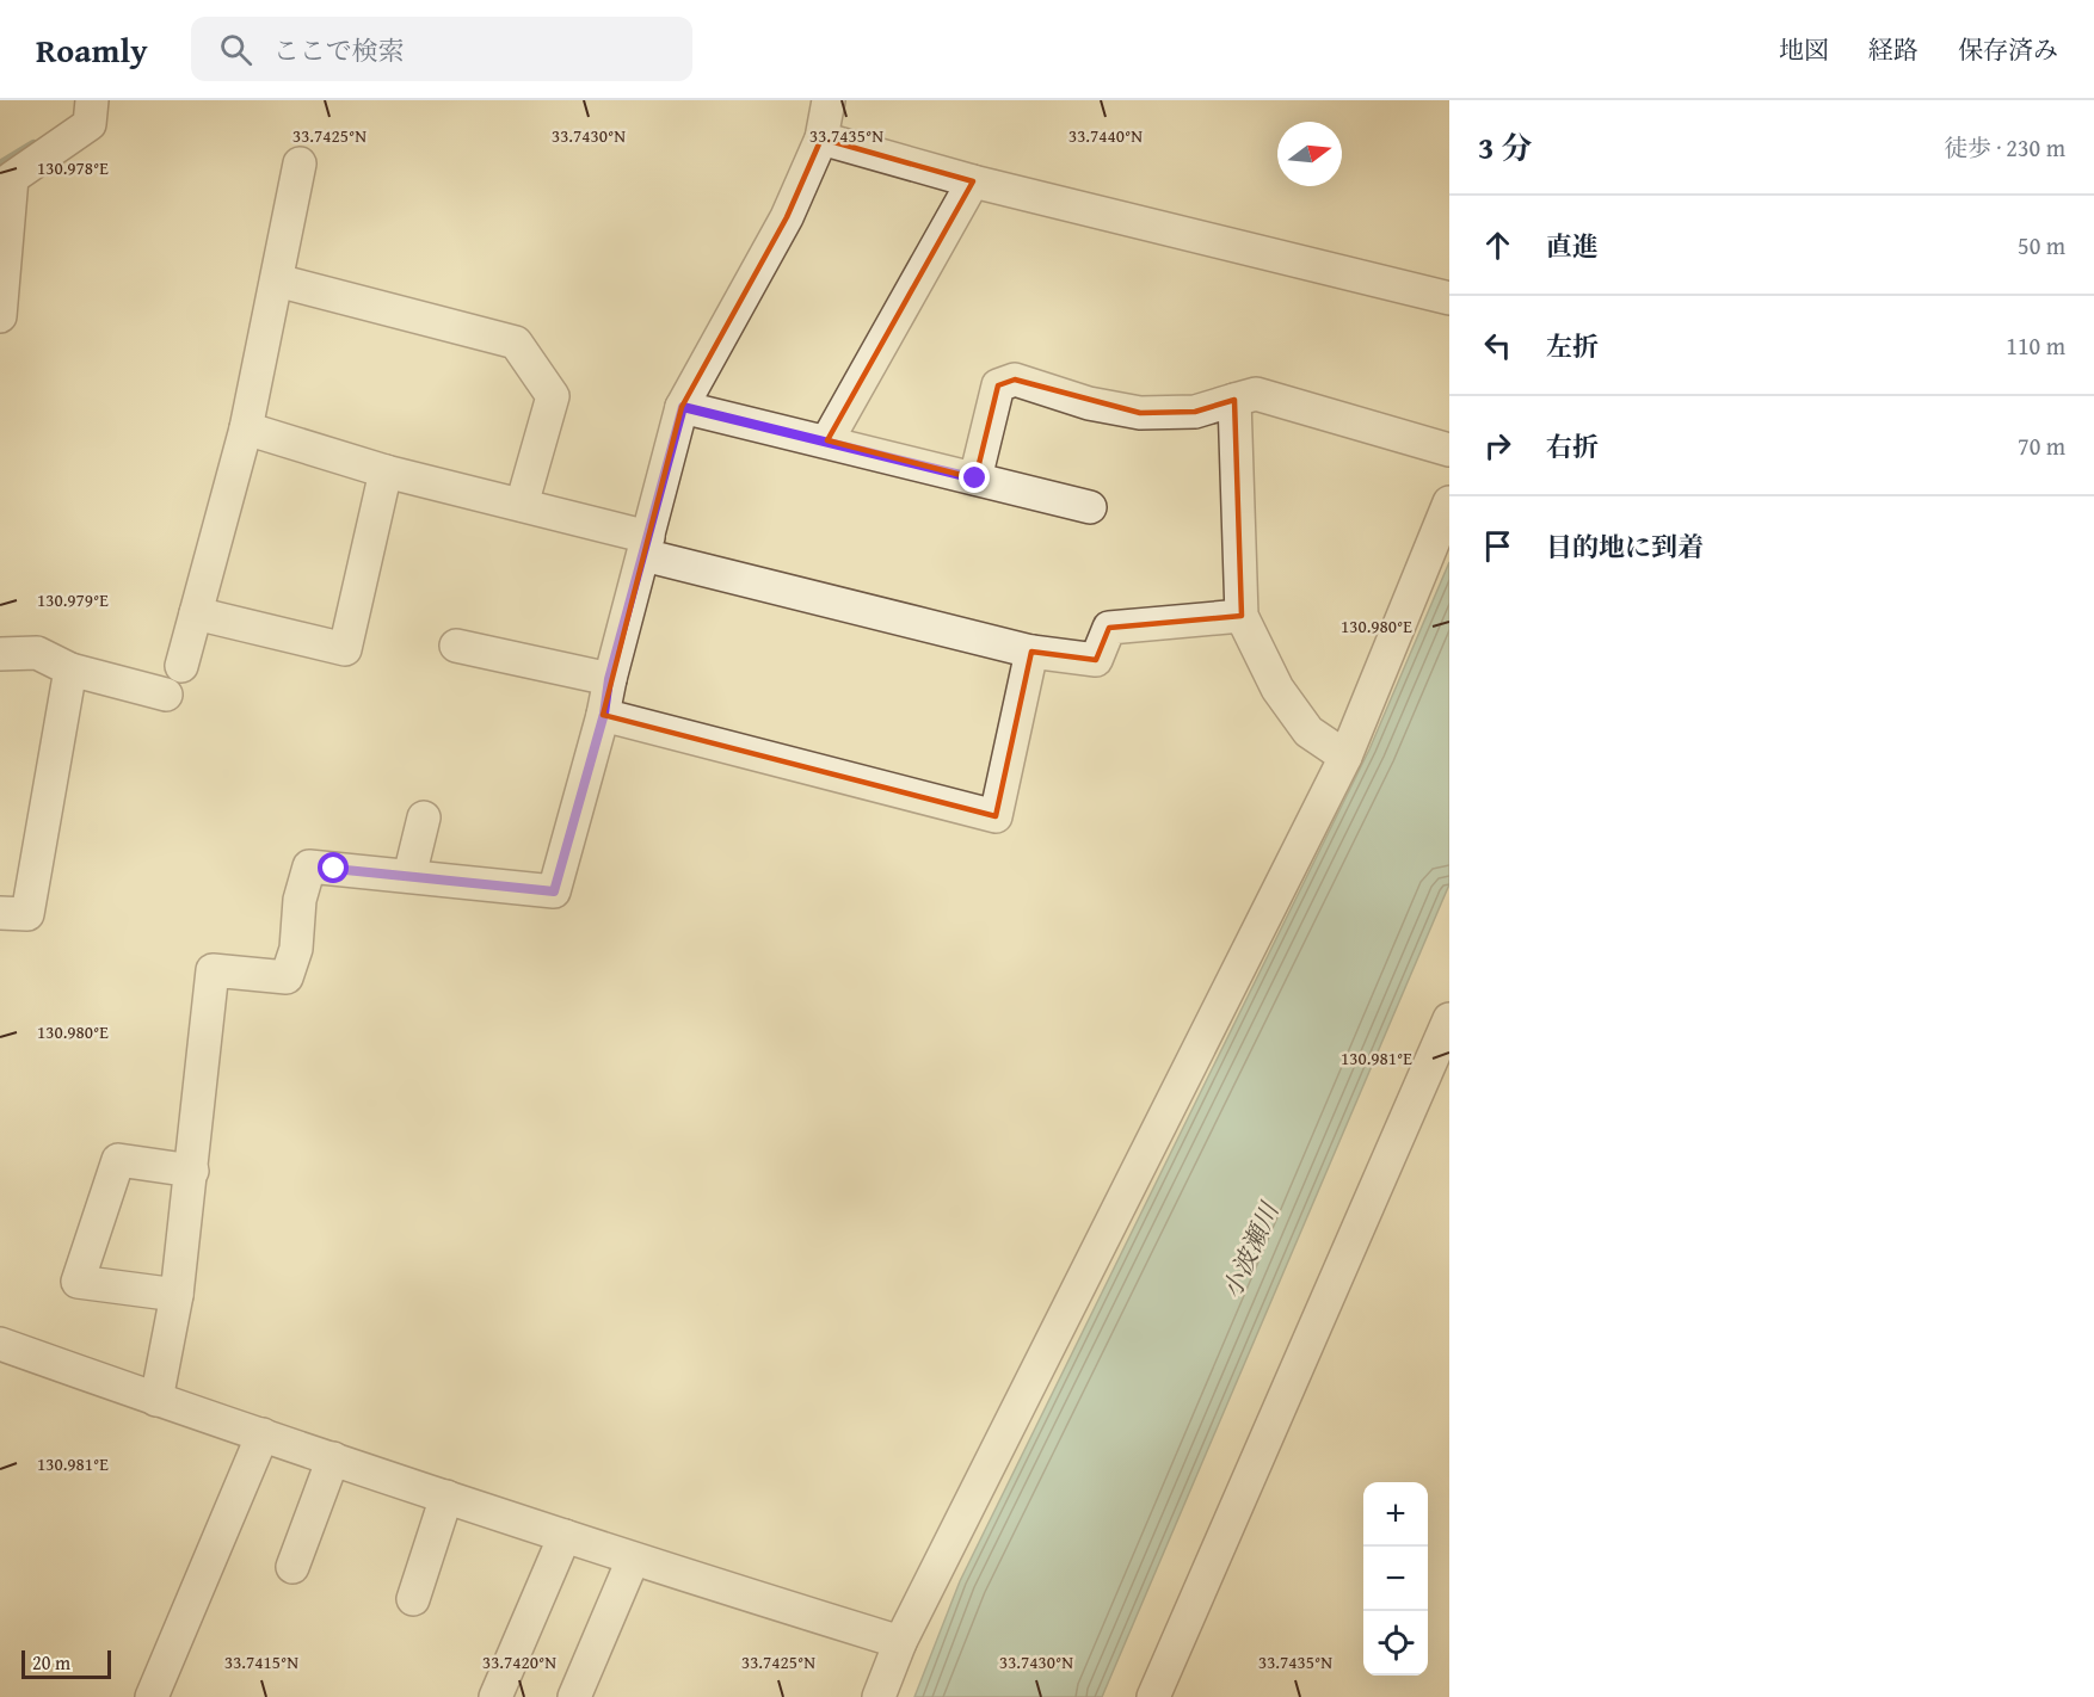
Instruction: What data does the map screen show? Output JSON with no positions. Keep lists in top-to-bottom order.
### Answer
{
  "water": ["小波瀬川"],
  "scale_bar": "20 m",
  "north": "right",
  "page": {
    "header": "Roamly",
    "search": "ここで検索",
    "nav": ["地図", "経路", "保存済み"],
    "heading": ["3 分", "徒歩 · 230 m"],
    "list": [
      ["直進", "50 m"],
      ["左折", "110 m"],
      ["右折", "70 m"],
      "目的地に到着"
    ],
    "map_buttons": ["+", "−"],
    "scale": "20 m"
  },
  "coordinates": [
    "33.7425°N",
    "33.7430°N",
    "33.7435°N",
    "33.7440°N",
    "130.978°E",
    "130.979°E",
    "130.980°E",
    "130.981°E",
    "33.7415°N",
    "33.7420°N"
  ]
}
